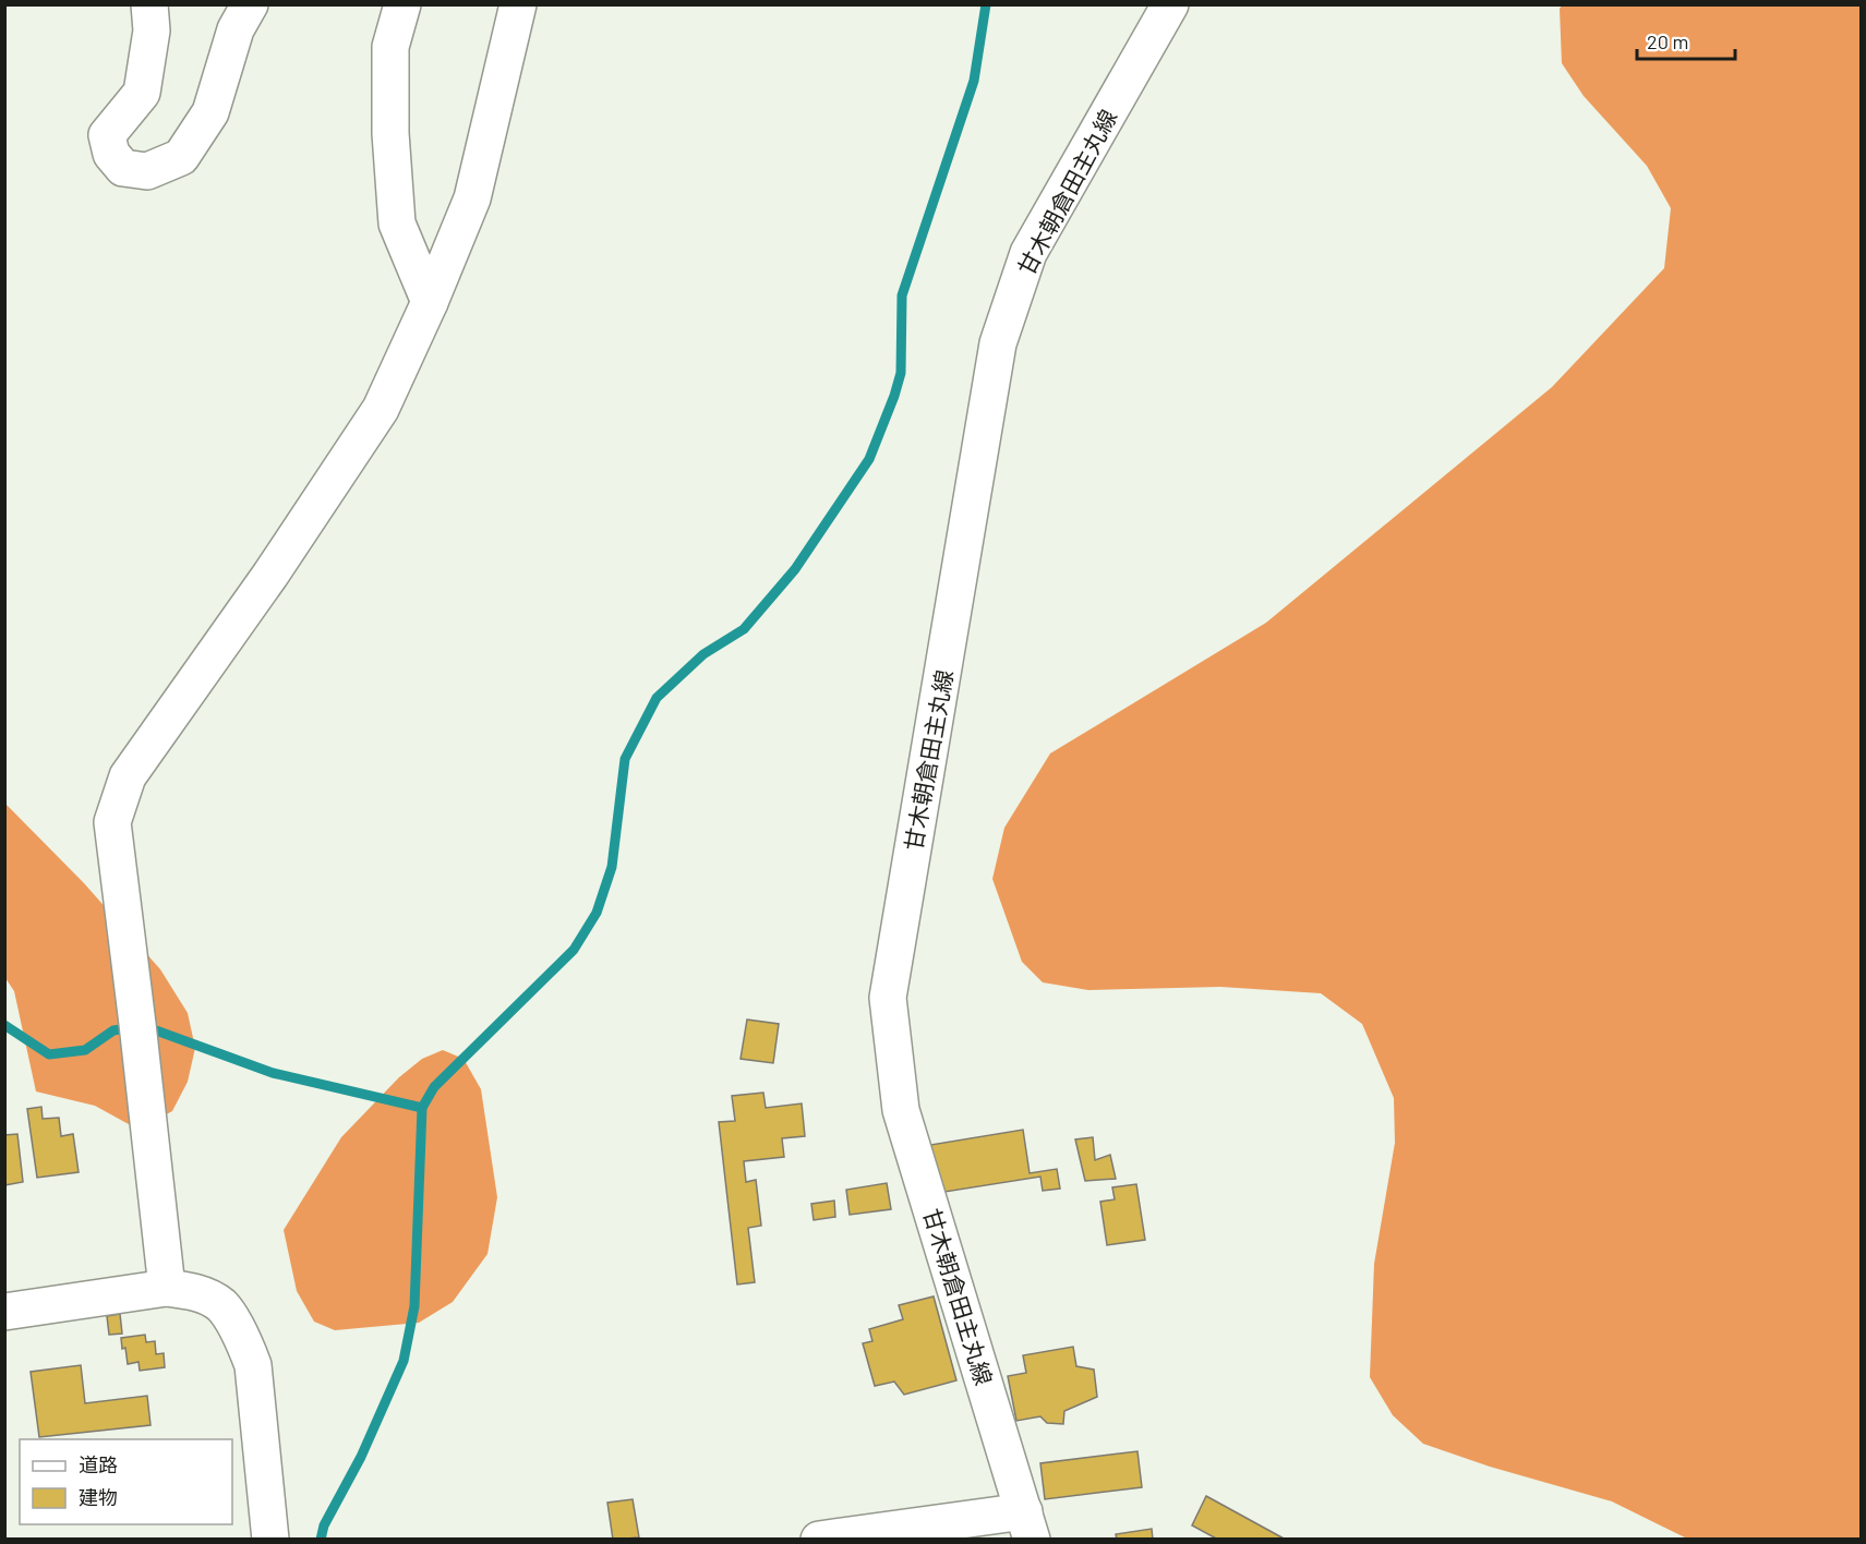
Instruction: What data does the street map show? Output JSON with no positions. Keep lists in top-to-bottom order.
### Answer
{
  "streets": {
    "street": ["甘木朝倉田主丸線"]
  },
  "legend": ["道路", "建物"],
  "scale_bar": "20 m"
}
